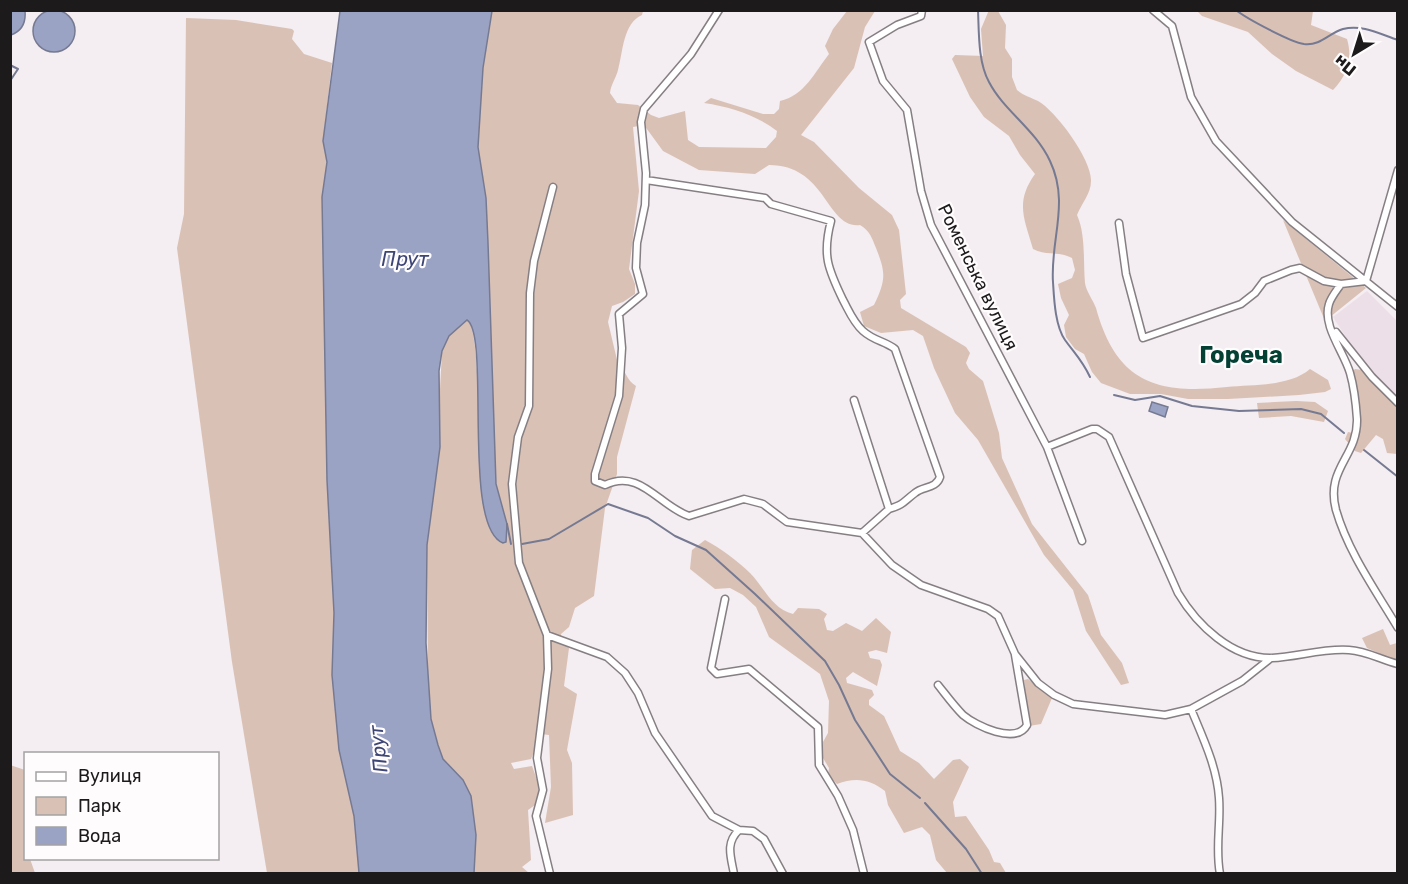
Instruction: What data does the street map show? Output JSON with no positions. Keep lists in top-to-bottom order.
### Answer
{
  "streets": {
    "street": ["Роменська вулиця"]
  },
  "districts": ["Гореча"],
  "water": ["Прут"],
  "legend": ["Вулиця", "Парк", "Вода"],
  "north": "bottom left"
}
